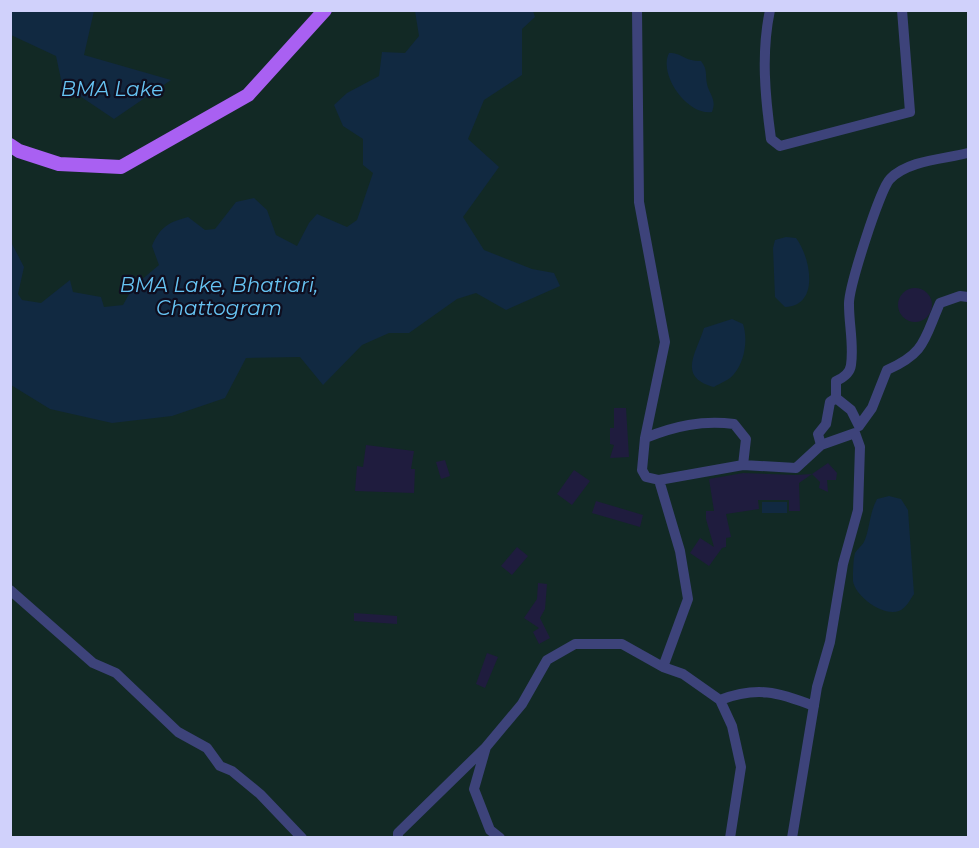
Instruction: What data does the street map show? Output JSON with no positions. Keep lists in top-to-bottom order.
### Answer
{
  "water": ["BMA Lake", "BMA Lake, Bhatiari, Chattogram"]
}
